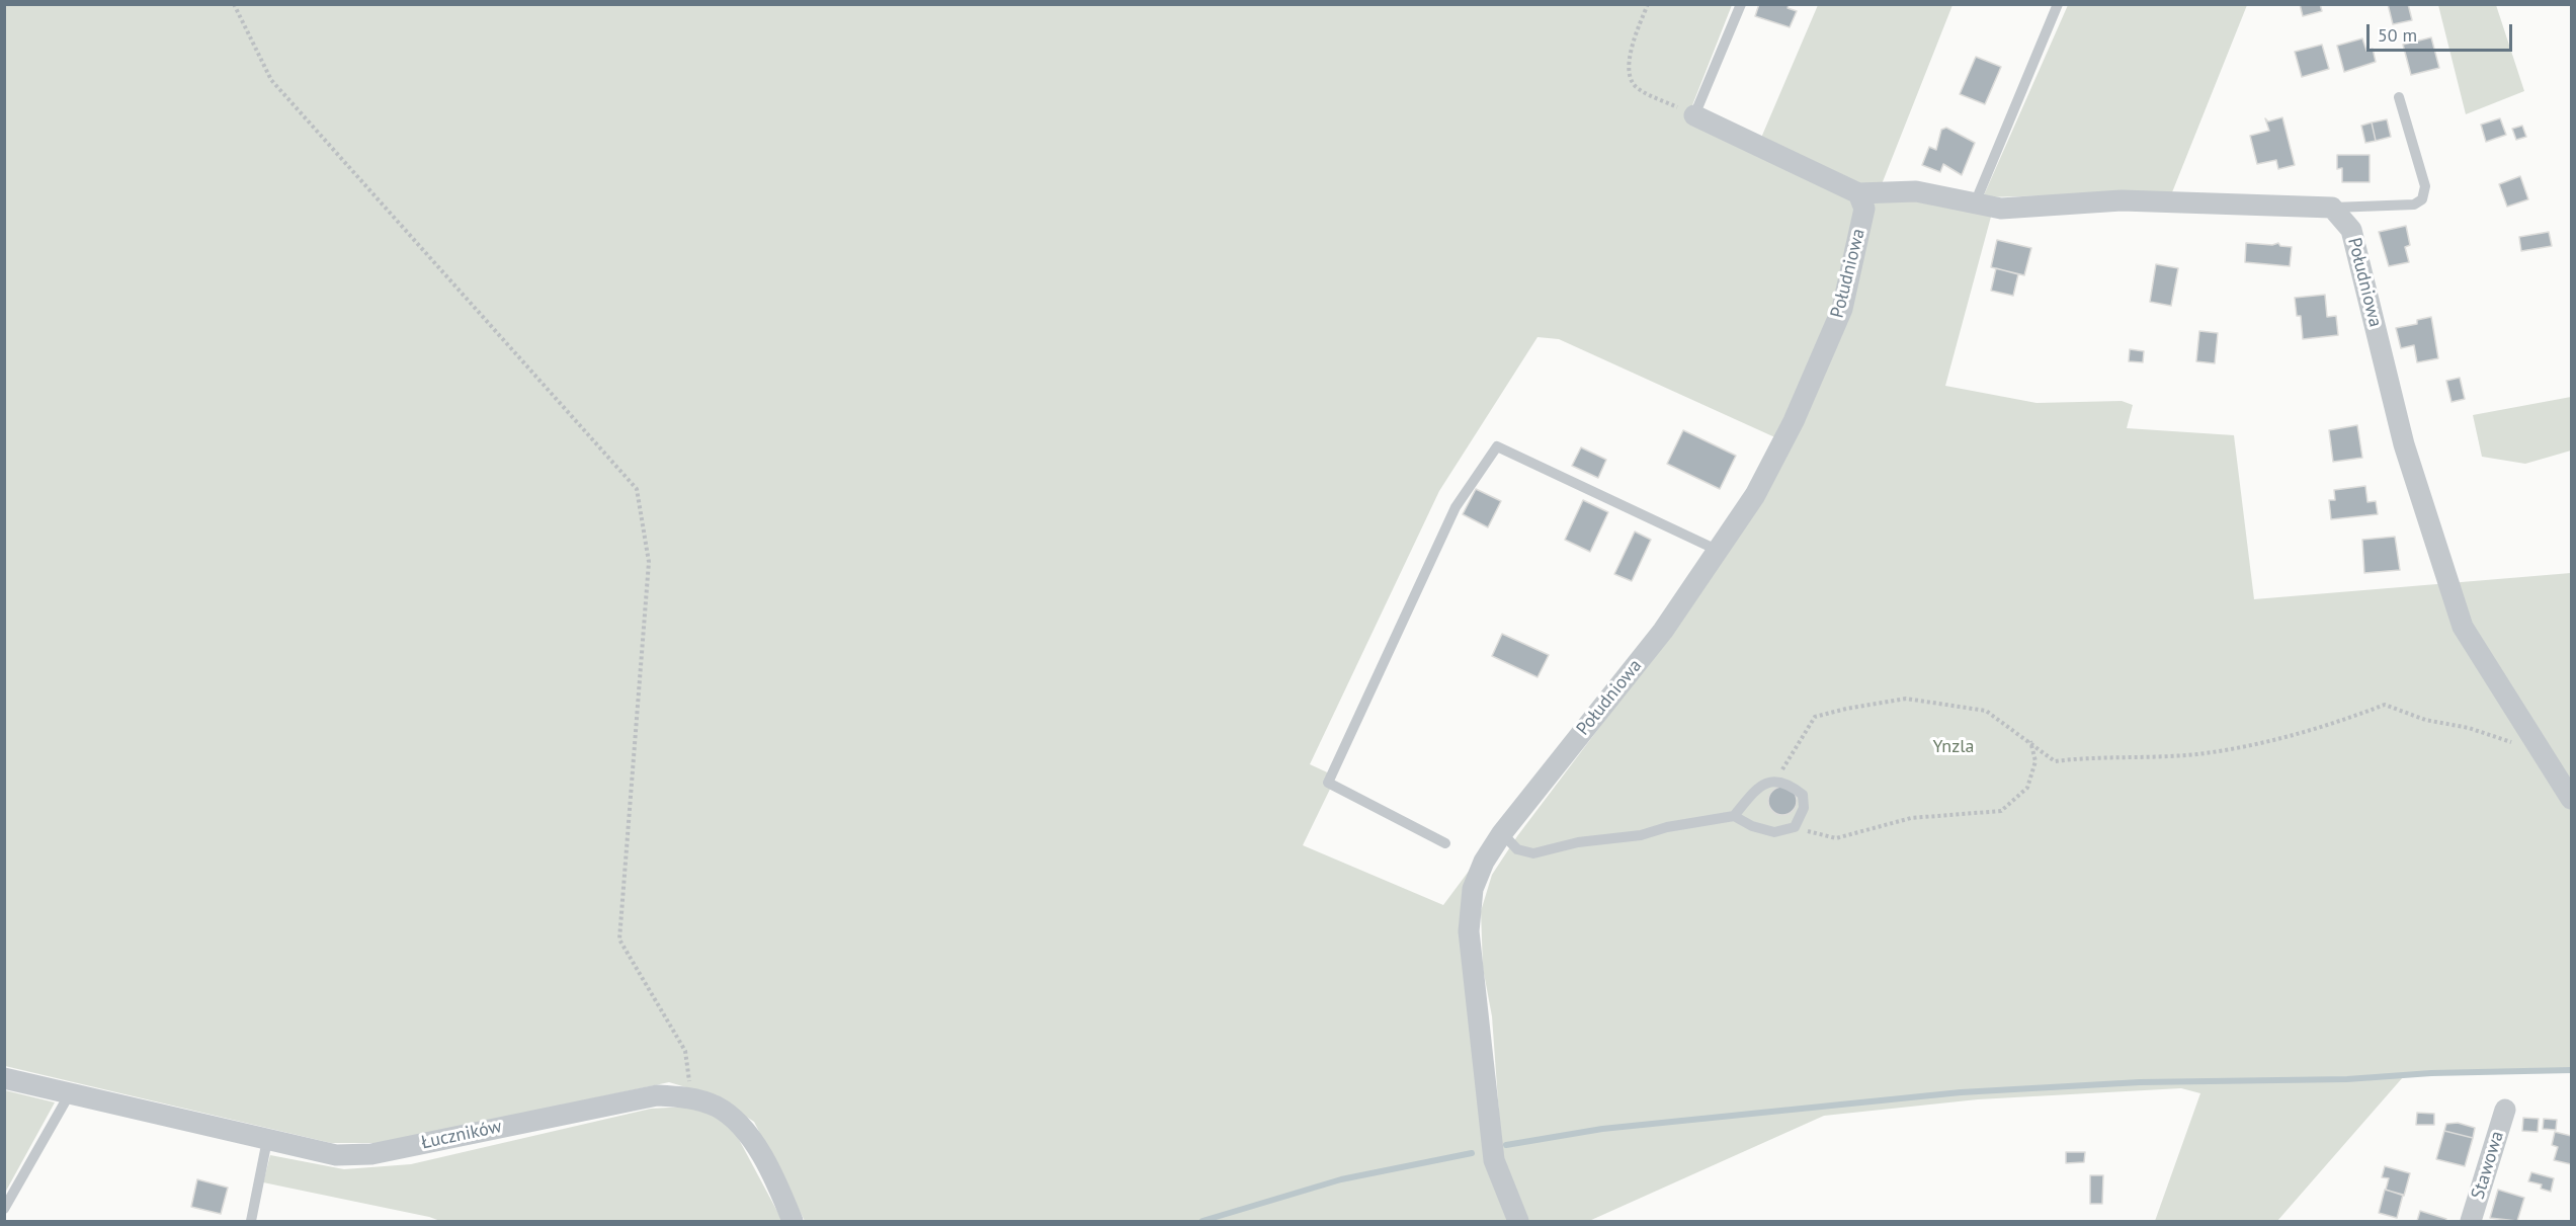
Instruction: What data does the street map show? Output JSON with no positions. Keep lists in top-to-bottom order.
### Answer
{
  "streets": {
    "street": ["Południowa", "Łuczników", "Stawowa"]
  },
  "parks": ["Ynzla"],
  "scale_bar": "50 m"
}
